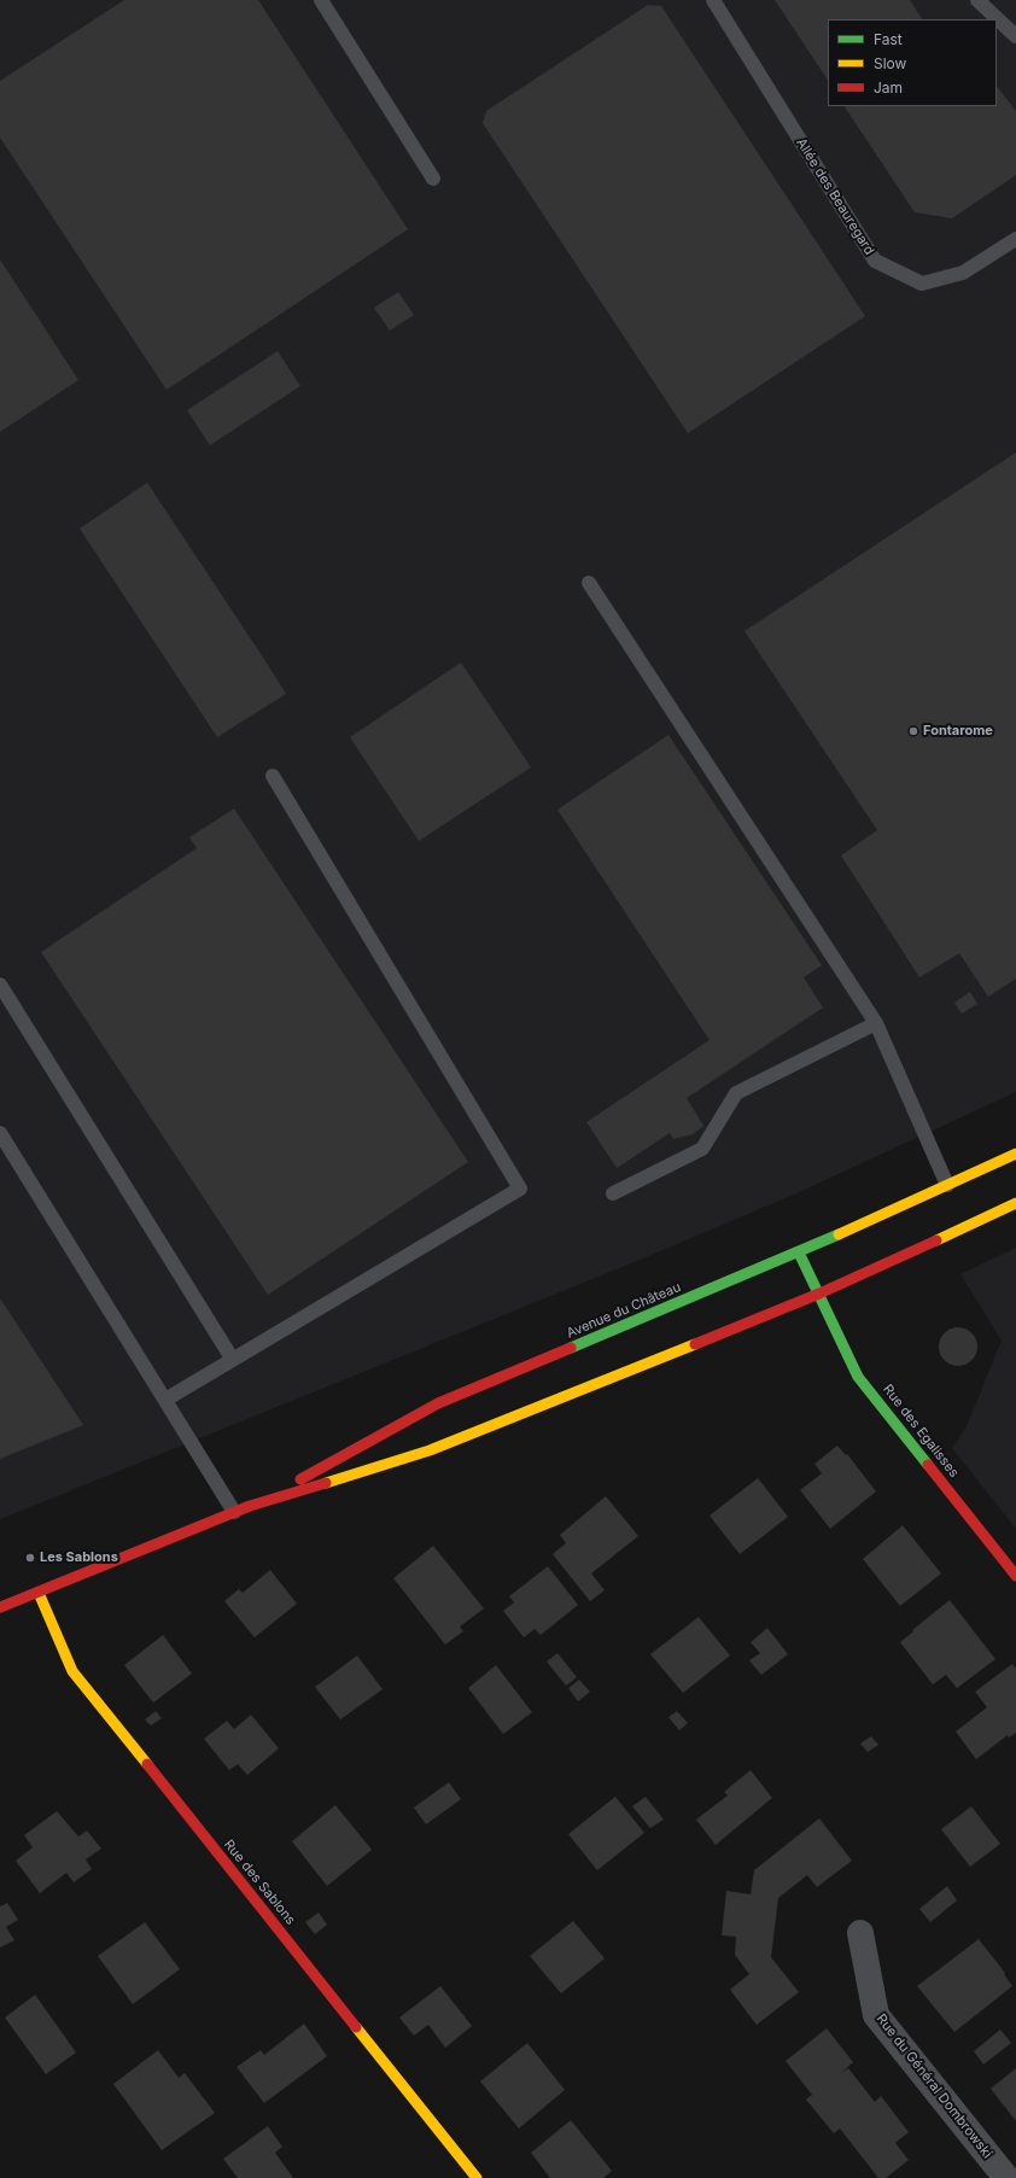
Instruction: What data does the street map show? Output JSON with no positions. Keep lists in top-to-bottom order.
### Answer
{
  "streets": {
    "main road": ["Avenue du Château", "Rue des Egalisses", "Rue des Sablons"],
    "street": ["Rue du Général Dombrowski"],
    "lane": ["Allée des Beauregard"]
  },
  "crossings": [
    ["Avenue du Château", "Rue des Egalisses"],
    ["Avenue du Château", "Rue des Sablons"]
  ],
  "places": ["Fontarome", "Les Sablons"],
  "legend": ["Fast", "Slow", "Jam"]
}
